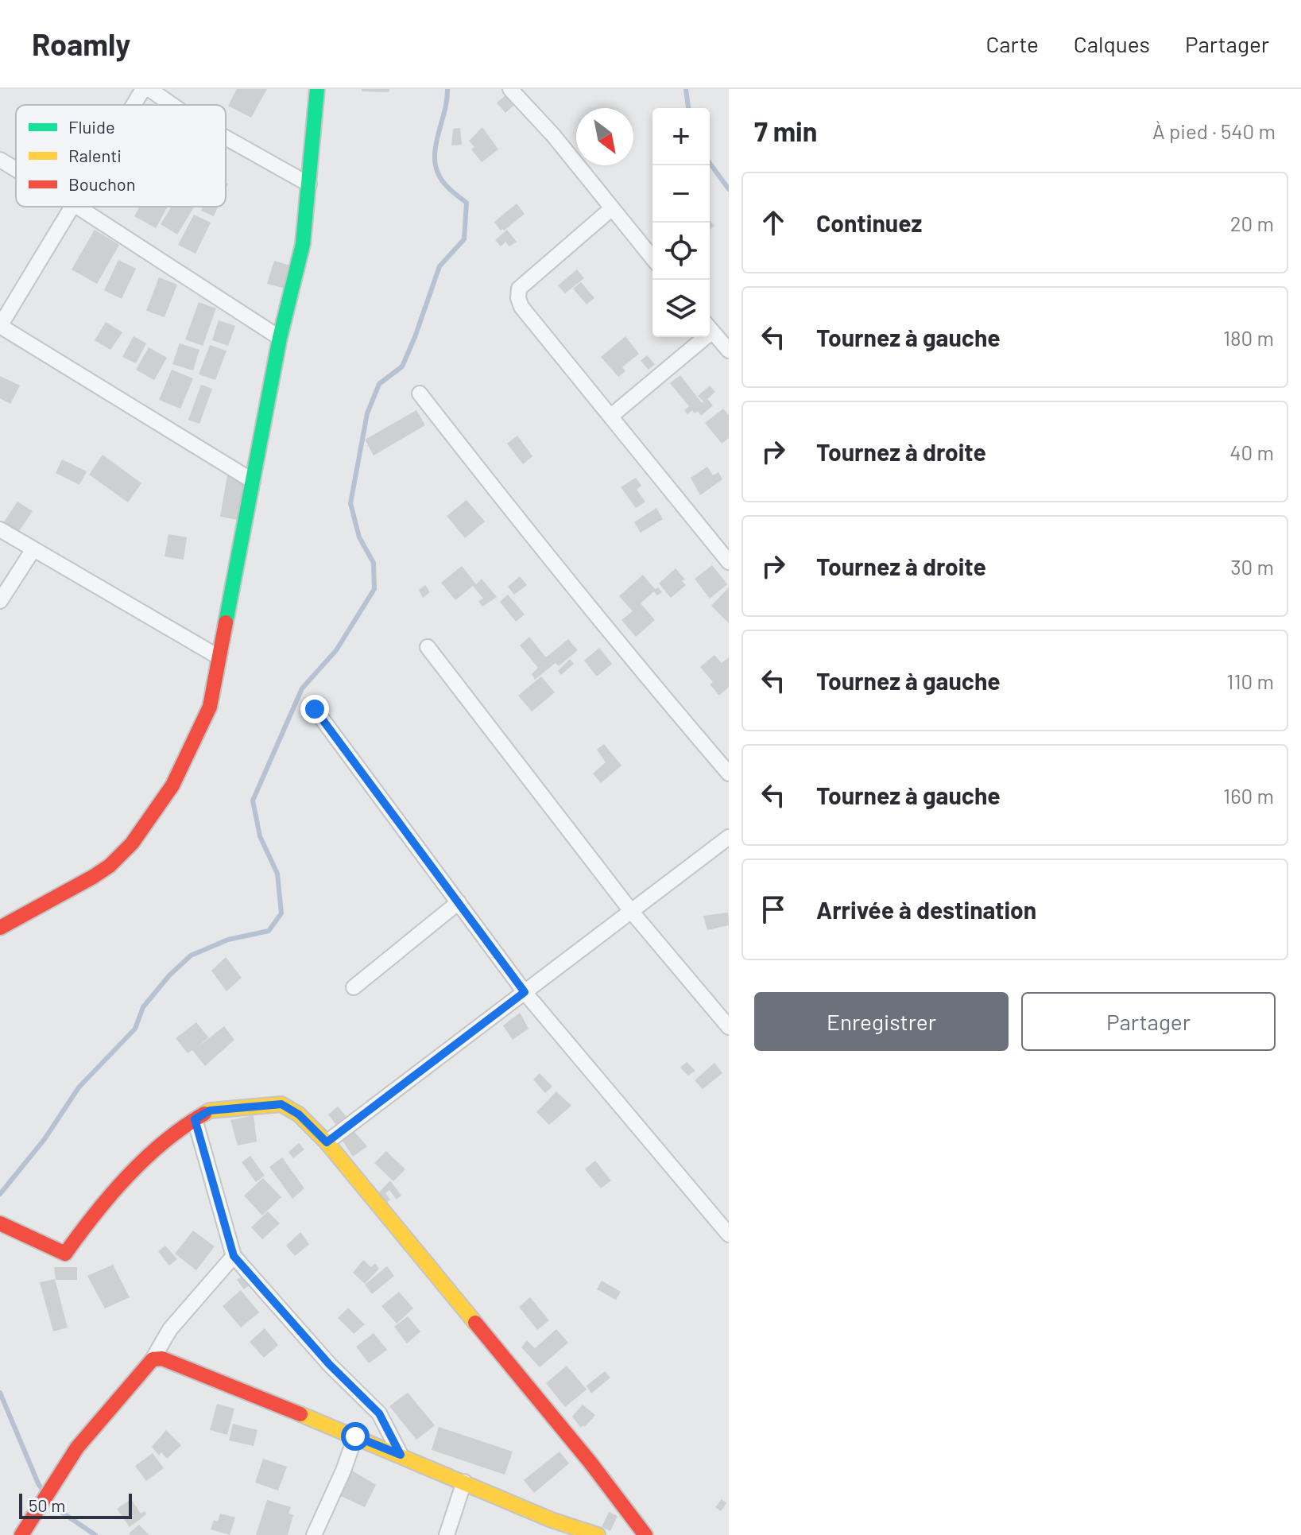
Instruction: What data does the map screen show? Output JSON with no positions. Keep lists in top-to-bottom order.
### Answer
{
  "legend": ["Fluide", "Ralenti", "Bouchon"],
  "scale_bar": "50 m",
  "north": "bottom right",
  "page": {
    "header": "Roamly",
    "nav": ["Carte", "Calques", "Partager"],
    "heading": ["7 min", "À pied · 540 m"],
    "map_buttons": ["+", "−"],
    "list": [
      ["Continuez", "20 m"],
      ["Tournez à gauche", "180 m"],
      ["Tournez à droite", "40 m"],
      ["Tournez à droite", "30 m"],
      ["Tournez à gauche", "110 m"],
      ["Tournez à gauche", "160 m"],
      "Arrivée à destination"
    ],
    "buttons": ["Enregistrer", "Partager"],
    "scale": "50 m"
  }
}
